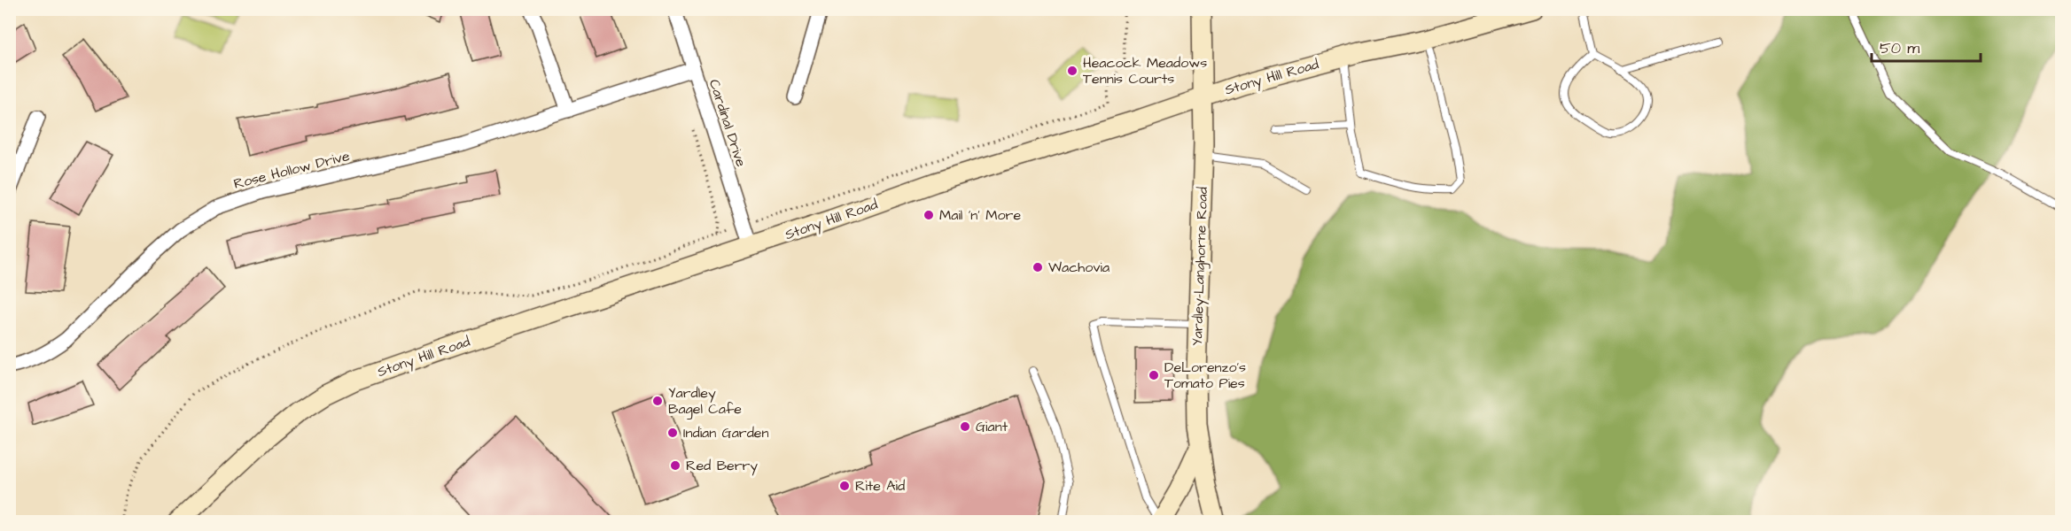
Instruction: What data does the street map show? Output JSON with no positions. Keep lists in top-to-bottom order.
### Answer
{
  "streets": {
    "street": [
      "Stony Hill Road",
      "Cardinal Drive",
      "Rose Hollow Drive",
      "Yardley-Langhorne Road"
    ]
  },
  "crossings": [
    ["Stony Hill Road", "Cardinal Drive"],
    ["Stony Hill Road", "Yardley-Langhorne Road"],
    ["Cardinal Drive", "Rose Hollow Drive"]
  ],
  "places": [
    "Heacock Meadows Tennis Courts",
    "Mail 'n' More",
    "Wachovia",
    "DeLorenzo's Tomato Pies",
    "Yardley Bagel Cafe",
    "Giant",
    "Indian Garden",
    "Red Berry",
    "Rite Aid"
  ],
  "scale_bar": "50 m"
}
